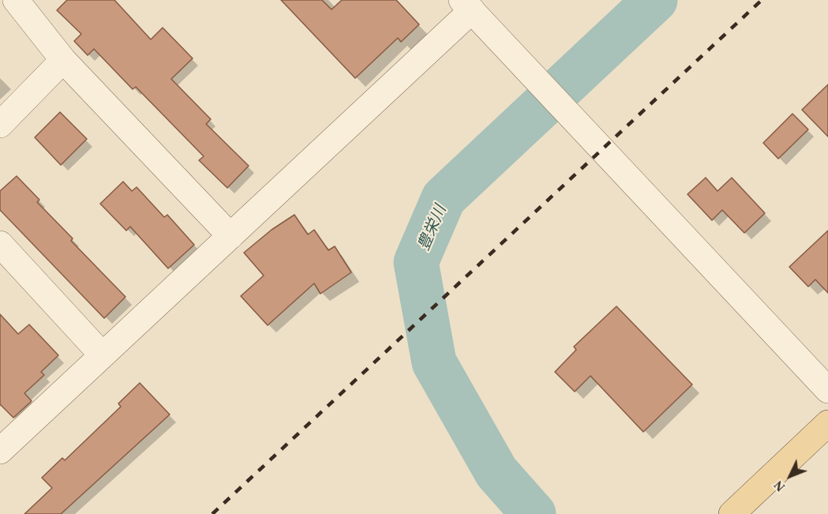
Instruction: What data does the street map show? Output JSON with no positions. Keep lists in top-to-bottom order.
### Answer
{
  "water": ["豊栄川"],
  "north": "bottom left"
}
